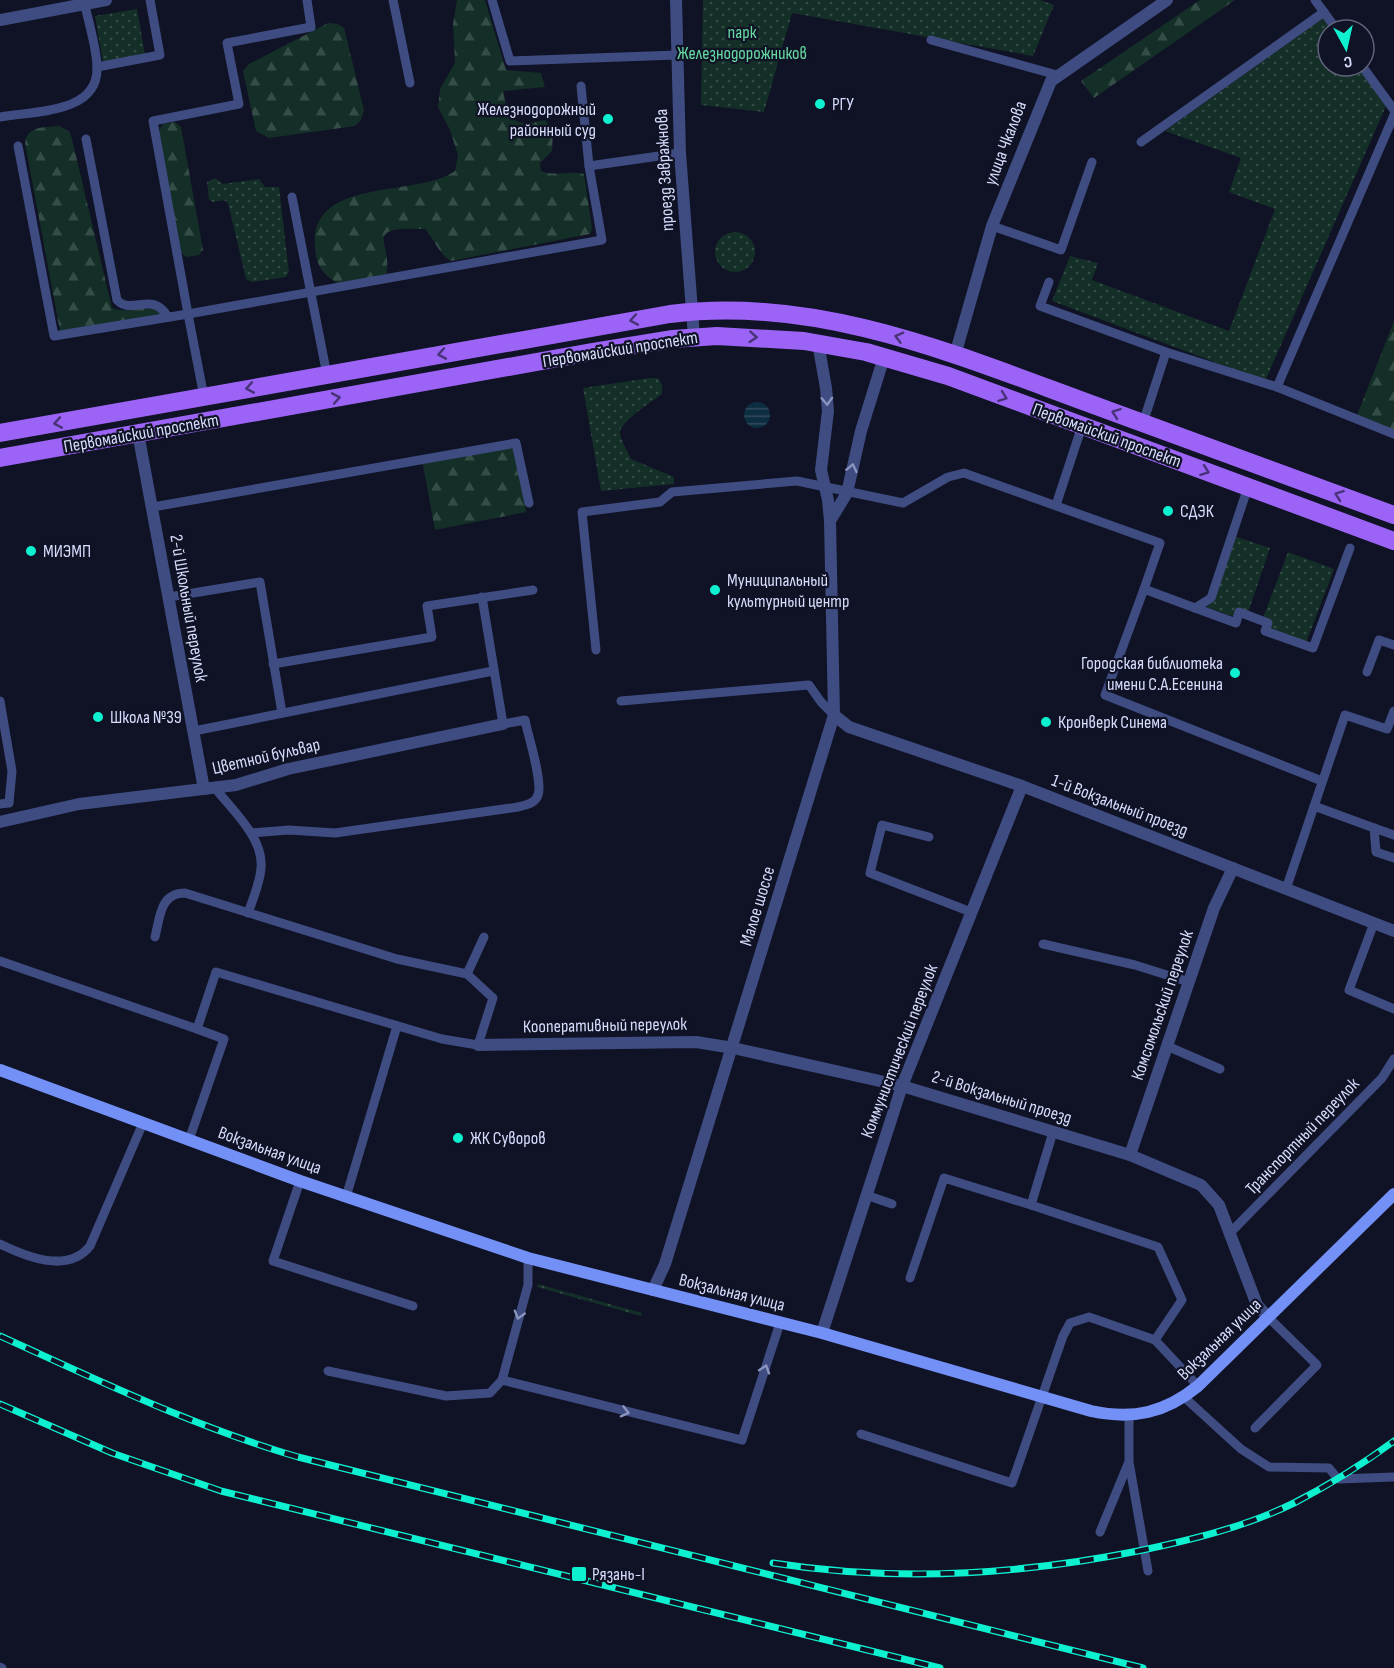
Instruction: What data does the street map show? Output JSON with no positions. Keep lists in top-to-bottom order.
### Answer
{
  "streets": {
    "main road": ["Первомайский проспект", "Вокзальная улица"],
    "street": [
      "улица Чкалова",
      "проезд Завражнова",
      "2-й Школьный переулок",
      "Цветной бульвар",
      "1-й Вокзальный проезд",
      "Малое шоссе",
      "Комсомольский переулок",
      "Кооперативный переулок",
      "Коммунистический переулок",
      "2-й Вокзальный проезд"
    ],
    "lane": ["Транспортный переулок"]
  },
  "crossings": [
    ["улица Чкалова", "Первомайский проспект"],
    ["проезд Завражнова", "Первомайский проспект"],
    ["Первомайский проспект", "2-й Школьный переулок"],
    ["Первомайский проспект", "Малое шоссе"],
    ["2-й Школьный переулок", "Цветной бульвар"],
    ["1-й Вокзальный проезд", "Малое шоссе"],
    ["1-й Вокзальный проезд", "Комсомольский переулок"],
    ["1-й Вокзальный проезд", "Коммунистический переулок"],
    ["Малое шоссе", "Кооперативный переулок"],
    ["Малое шоссе", "2-й Вокзальный проезд"],
    ["Малое шоссе", "Вокзальная улица"],
    ["Комсомольский переулок", "2-й Вокзальный проезд"],
    ["Кооперативный переулок", "2-й Вокзальный проезд"],
    ["Коммунистический переулок", "2-й Вокзальный проезд"],
    ["Коммунистический переулок", "Вокзальная улица"],
    ["2-й Вокзальный проезд", "Транспортный переулок"],
    ["2-й Вокзальный проезд", "Вокзальная улица"]
  ],
  "parks": ["парк Железнодорожников"],
  "places": {
    "other": [
      "РГУ",
      "Железнодорожный районный суд",
      "СДЭК",
      "МИЭМП",
      "Муниципальный культурный центр",
      "Городская библиотека имени С.А.Есенина",
      "Школа №39",
      "Кронверк Синема",
      "ЖК Суворов"
    ],
    "transit": ["Рязань-I"]
  },
  "north": "bottom"
}
